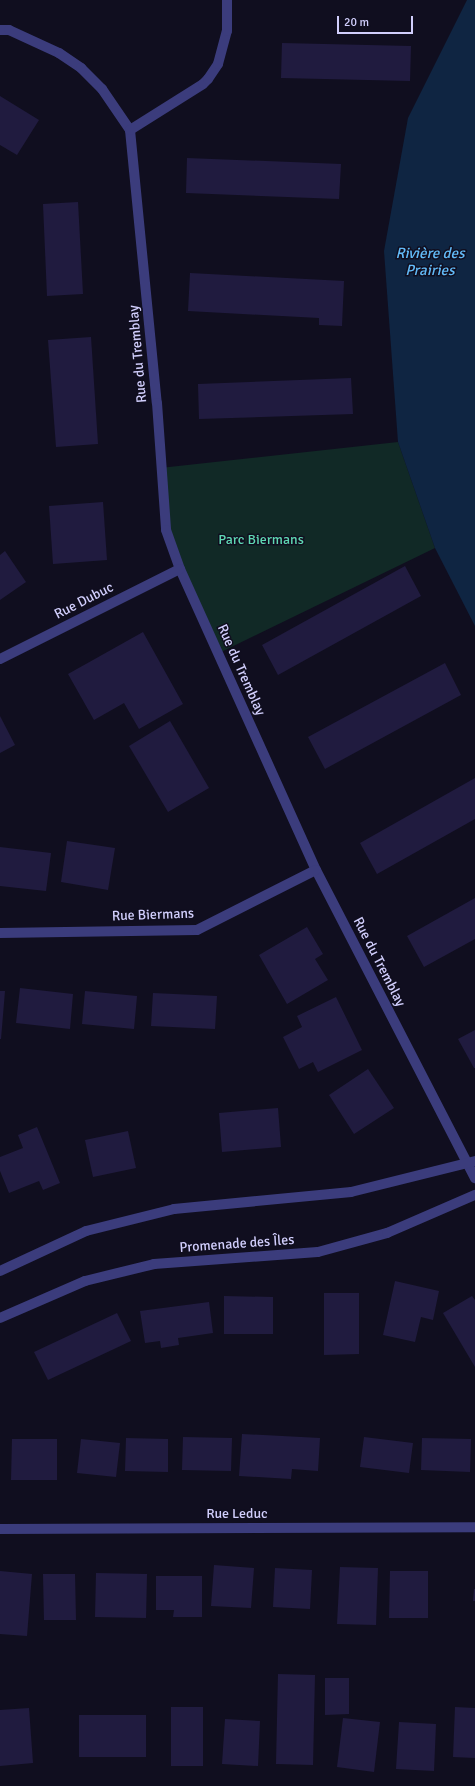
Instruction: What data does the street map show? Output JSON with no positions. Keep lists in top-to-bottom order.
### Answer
{
  "streets": {
    "street": [
      "Rue du Tremblay",
      "Rue Dubuc",
      "Rue Biermans",
      "Promenade des Îles",
      "Rue Leduc"
    ]
  },
  "crossings": [
    ["Rue du Tremblay", "Rue Dubuc"],
    ["Rue du Tremblay", "Rue Biermans"]
  ],
  "water": ["Rivière des Prairies"],
  "parks": ["Parc Biermans"],
  "scale_bar": "20 m"
}
